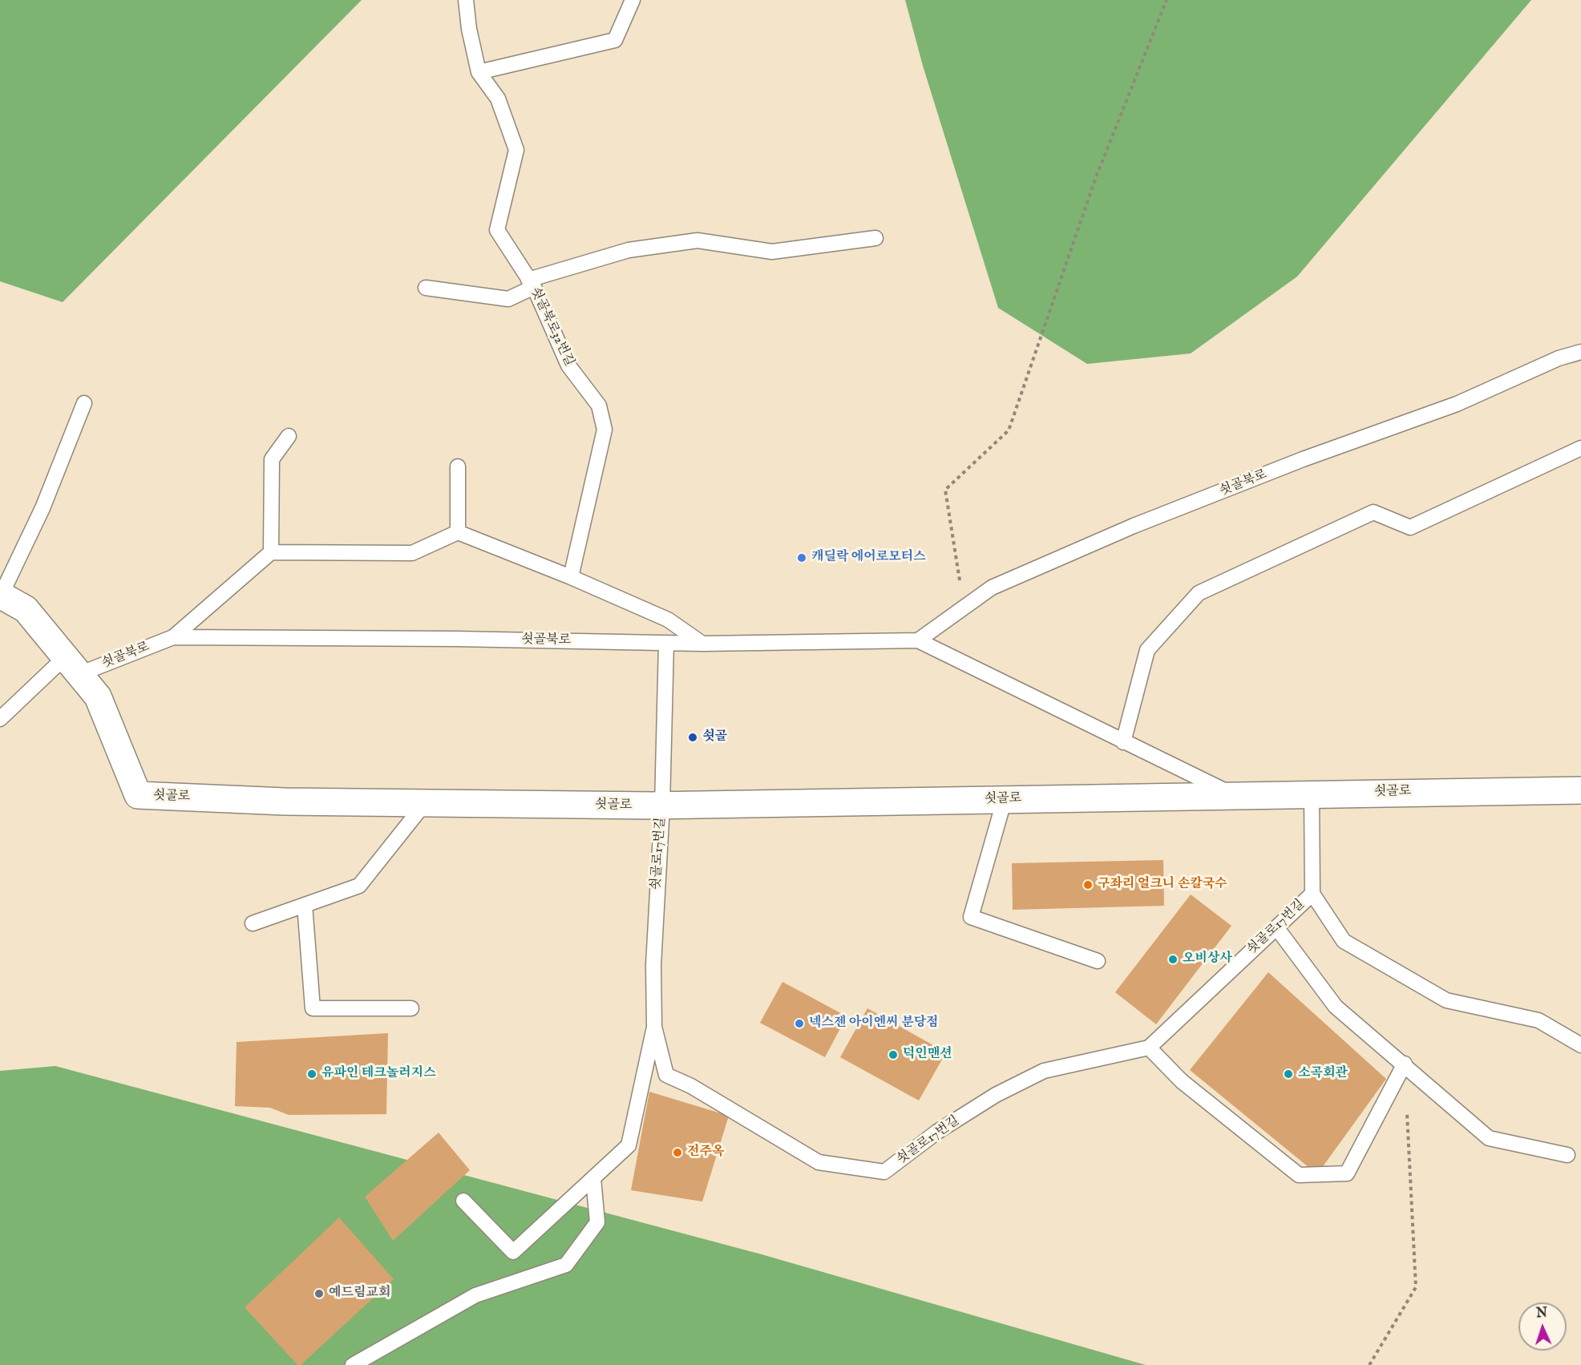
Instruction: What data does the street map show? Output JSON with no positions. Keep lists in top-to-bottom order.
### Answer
{
  "streets": {
    "street": ["쇳골로"],
    "lane": ["쇳골북로32번길", "쇳골북로", "쇳골로17번길"]
  },
  "crossings": [
    ["쇳골북로", "쇳골로"],
    ["쇳골북로", "쇳골로17번길"],
    ["쇳골로", "쇳골로17번길"]
  ],
  "places": [
    "캐딜락 에어로모터스",
    "쇳골",
    "구좌리 얼크니 손칼국수",
    "오비상사",
    "넥스젠 아이엔씨 분당점",
    "덕인맨션",
    "유파인 테크놀러지스",
    "소곡회관",
    "전주옥",
    "예드림교회"
  ],
  "north": "top"
}
